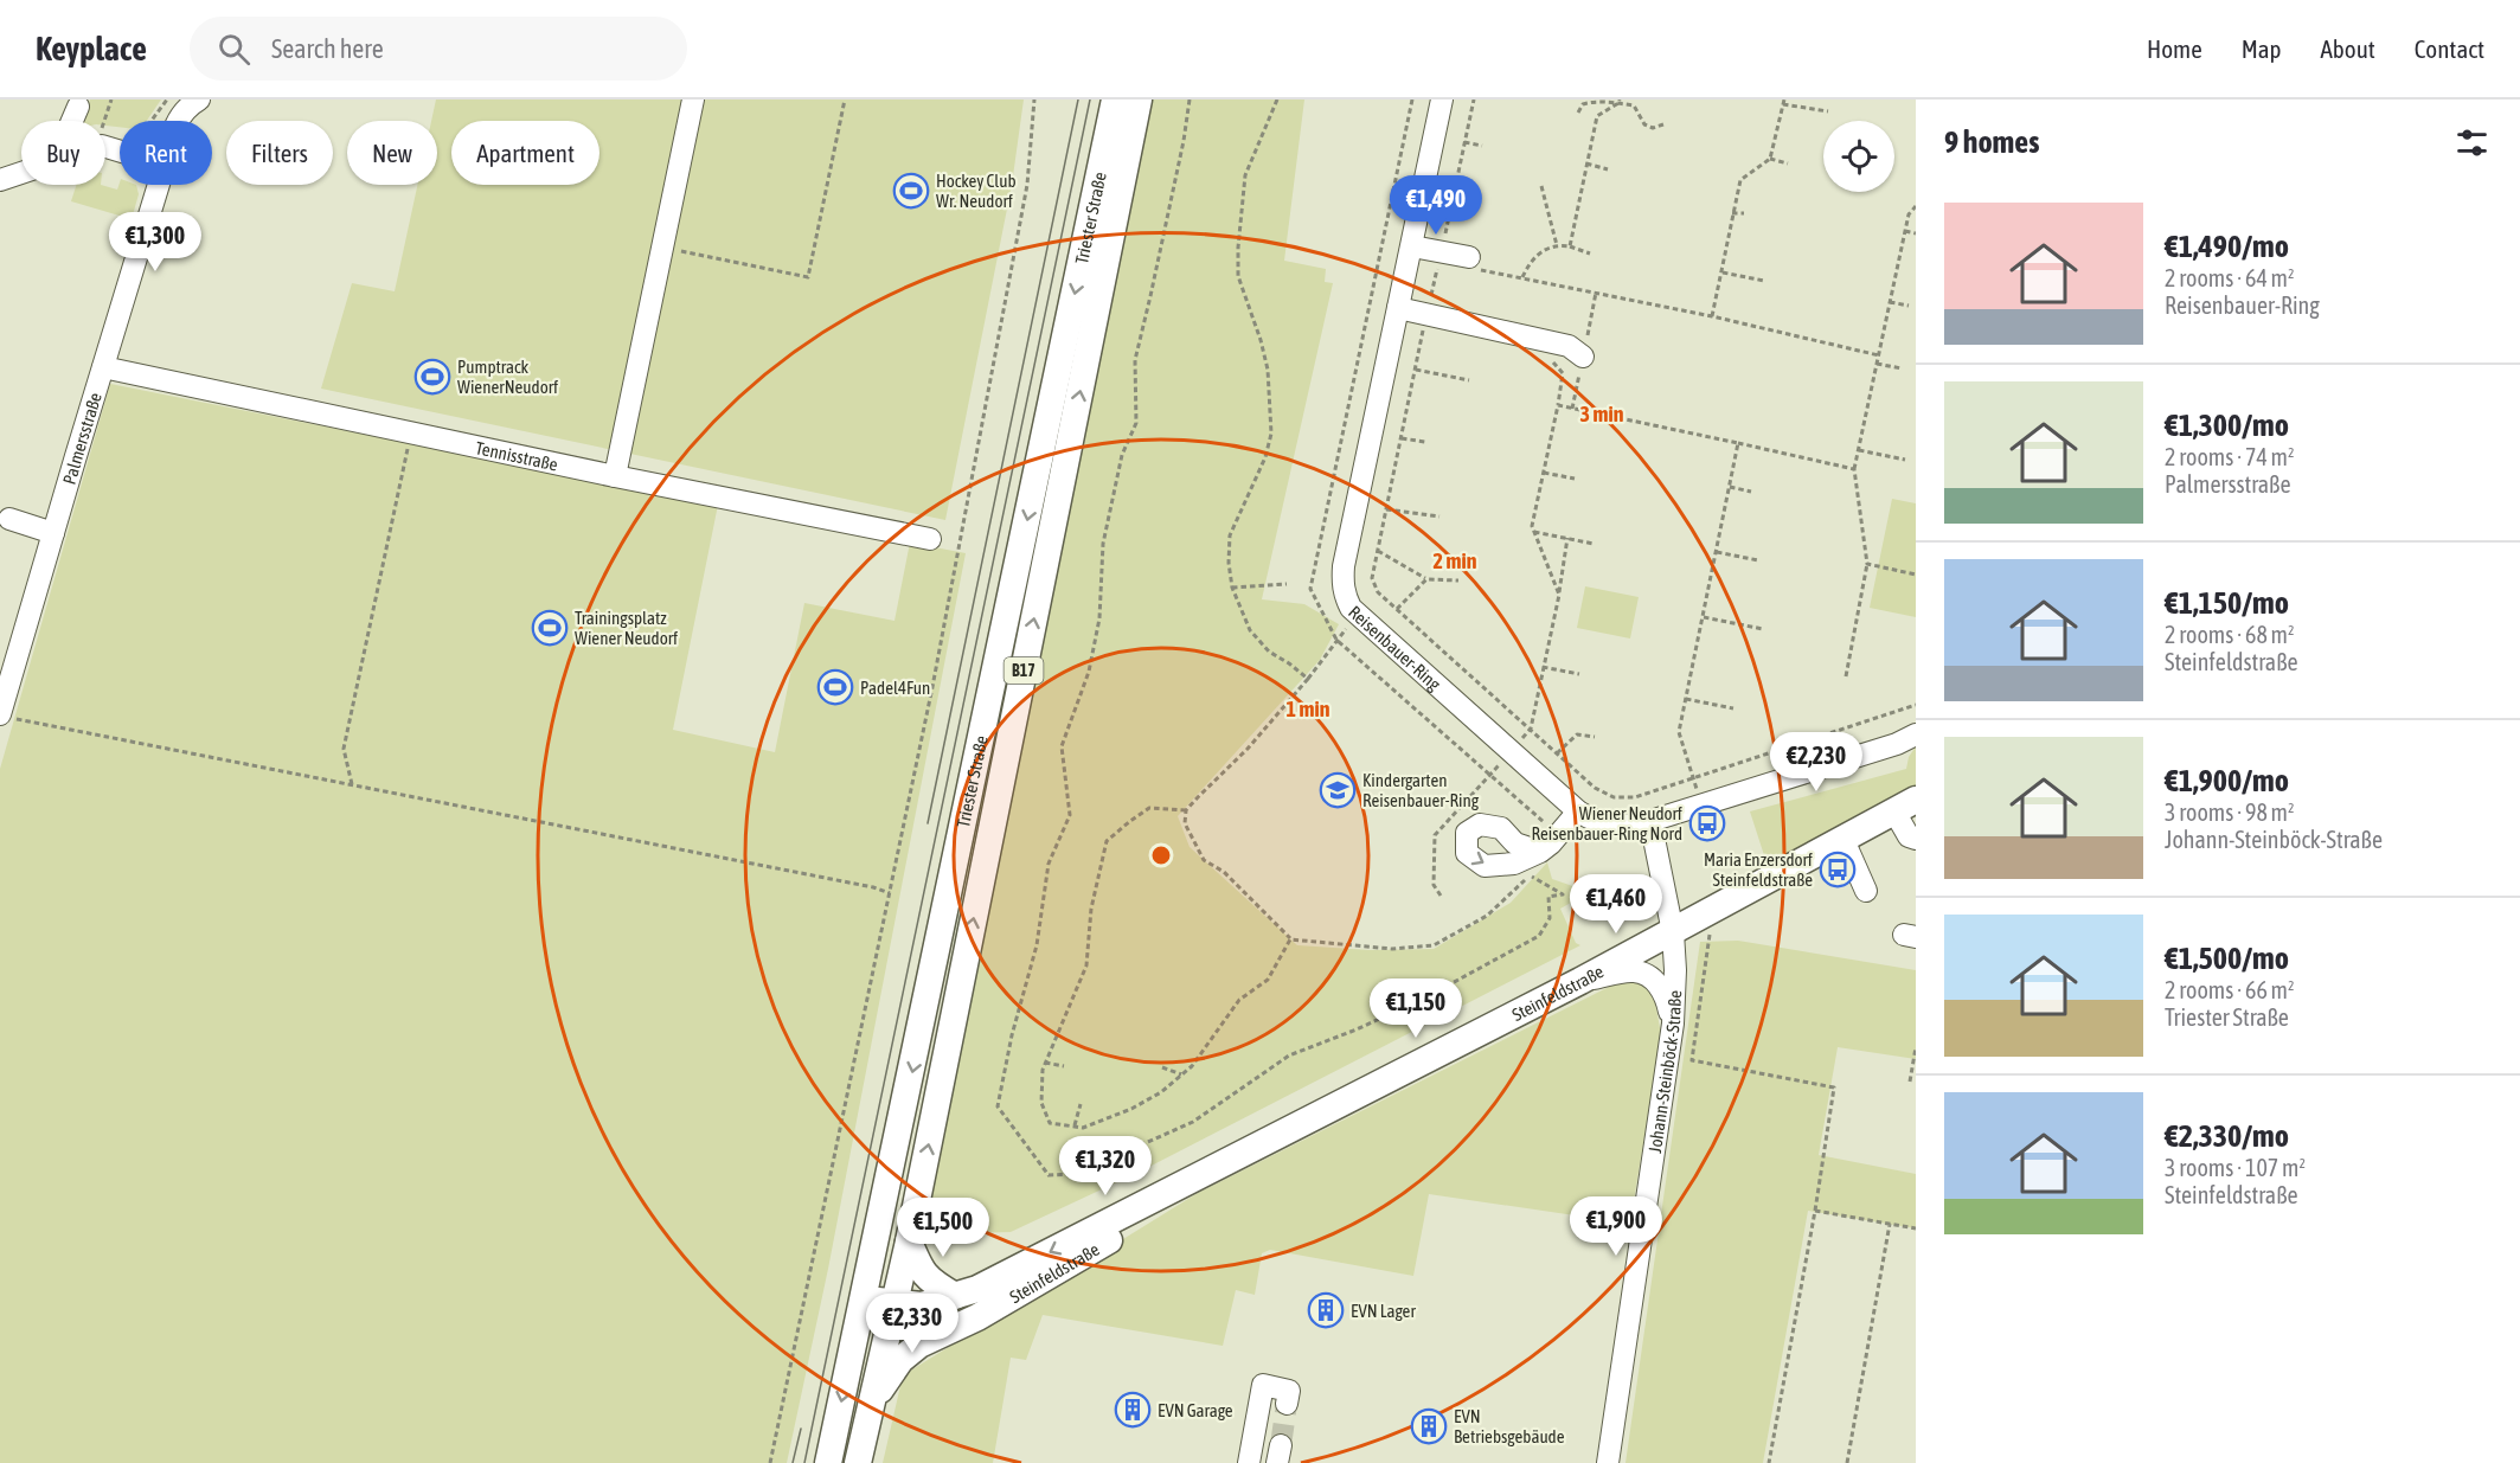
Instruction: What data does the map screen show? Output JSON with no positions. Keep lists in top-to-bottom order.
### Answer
{
  "streets": {
    "main road": ["Triester Straße", "B17", "Steinfeldstraße"],
    "street": [
      "Palmersstraße",
      "Tennisstraße",
      "Reisenbauer-Ring",
      "Johann-Steinböck-Straße"
    ]
  },
  "crossings": [
    ["Triester Straße", "Steinfeldstraße"],
    ["Palmersstraße", "Tennisstraße"],
    ["Steinfeldstraße", "Johann-Steinböck-Straße"]
  ],
  "places": {
    "sports": [
      "Hockey Club Wr. Neudorf",
      "Pumptrack WienerNeudorf",
      "Trainingsplatz Wiener Neudorf",
      "Padel4Fun"
    ],
    "school or university": ["Kindergarten Reisenbauer-Ring"],
    "bus stop": ["Wiener Neudorf Reisenbauer-Ring Nord", "Maria Enzersdorf Steinfeldstraße"],
    "building": ["EVN Lager", "EVN Garage", "EVN Betriebsgebäude"]
  },
  "page": {
    "header": "Keyplace",
    "search": "Search here",
    "nav": [
      "Home",
      "Map",
      "About",
      "Contact"
    ],
    "heading": "9 homes",
    "chip": [
      "Buy",
      "Rent",
      "Filters",
      "New",
      "Apartment"
    ],
    "price": [
      "€1,490",
      "€1,300",
      "€2,230",
      "€1,460",
      "€1,150",
      "€1,320",
      "€1,900",
      "€1,500",
      "€2,330"
    ],
    "list": [
      {
        "name": "€1,490/mo",
        "note": "2 rooms · 64 m² · Reisenbauer-Ring"
      },
      {
        "name": "€1,300/mo",
        "note": "2 rooms · 74 m² · Palmersstraße"
      },
      {
        "name": "€1,150/mo",
        "note": "2 rooms · 68 m² · Steinfeldstraße"
      },
      {
        "name": "€1,900/mo",
        "note": "3 rooms · 98 m² · Johann-Steinböck-Straße"
      },
      {
        "name": "€1,500/mo",
        "note": "2 rooms · 66 m² · Triester Straße"
      },
      {
        "name": "€2,330/mo",
        "note": "3 rooms · 107 m² · Steinfeldstraße"
      }
    ]
  },
  "rings": ["3 min", "2 min", "1 min"]
}
